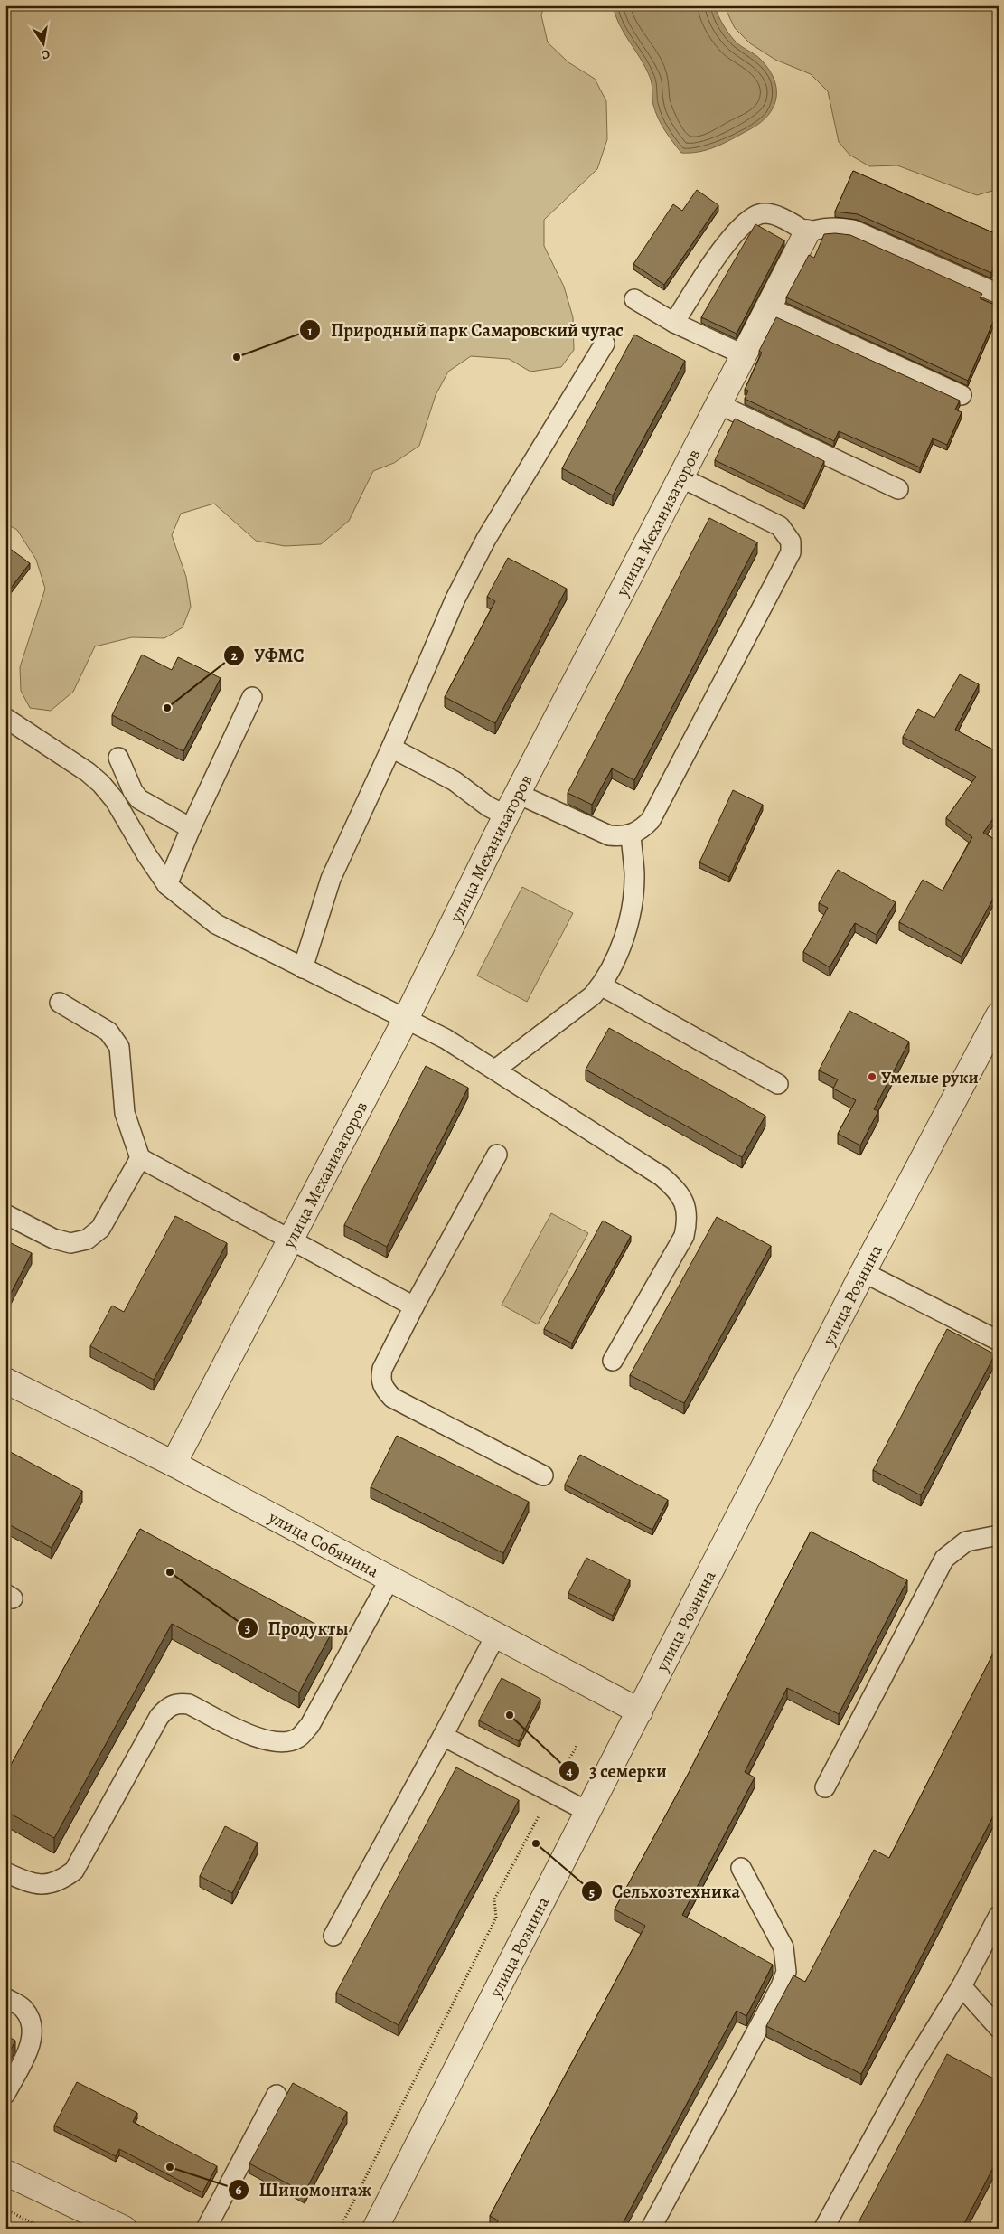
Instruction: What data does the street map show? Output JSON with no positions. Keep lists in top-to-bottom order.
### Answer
{
  "streets": {
    "street": ["улица Механизаторов", "улица Рознина", "улица Собянина"]
  },
  "crossings": [
    ["улица Механизаторов", "улица Собянина"],
    ["улица Рознина", "улица Собянина"]
  ],
  "places": [
    "Природный парк Самаровский чугас",
    "УФМС",
    "Умелые руки",
    "Продукты",
    "3 семерки",
    "Сельхозтехника",
    "Шиномонтаж"
  ],
  "north": "bottom"
}
